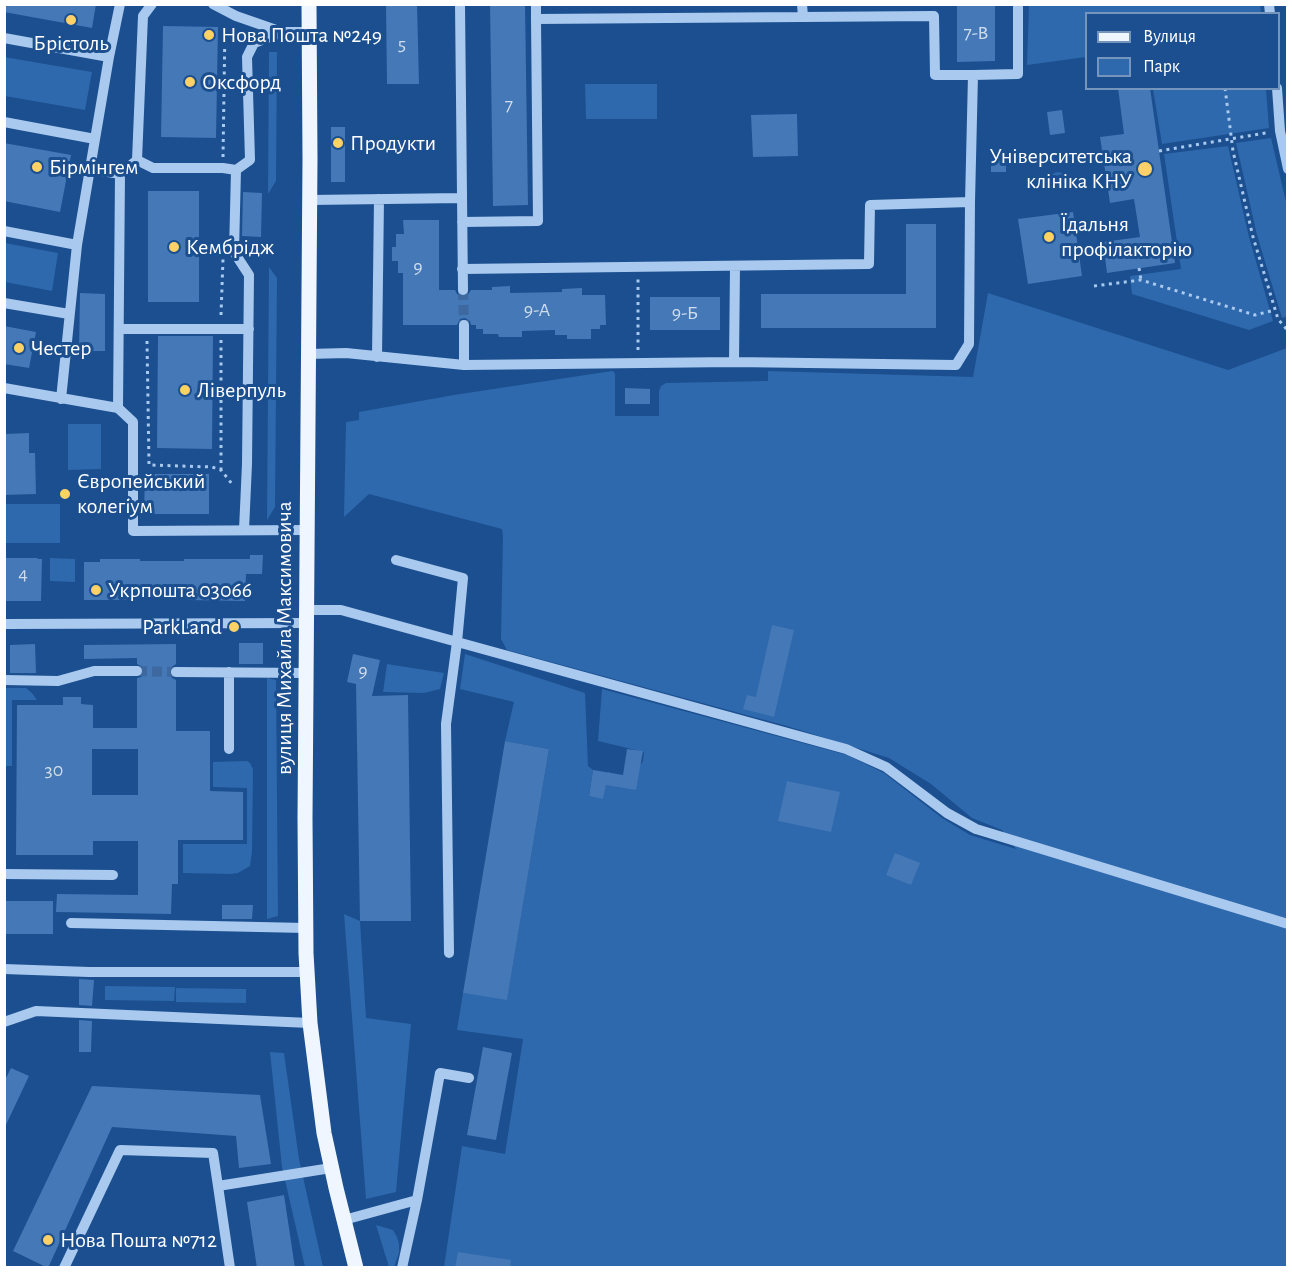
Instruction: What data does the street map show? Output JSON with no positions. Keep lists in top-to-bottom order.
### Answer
{
  "streets": {
    "main road": ["вулиця Михайла Максимовича"]
  },
  "places": [
    "Брістоль",
    "Нова Пошта №249",
    "Оксфорд",
    "Продукти",
    "Бірмінгем",
    "Університетська клініка КНУ",
    "Їдальня профілакторію",
    "Кембрідж",
    "Честер",
    "Ліверпуль",
    "Європейський колегіум",
    "Укрпошта 03066",
    "ParkLand",
    "Нова Пошта №712"
  ],
  "house_numbers": [
    "7-В",
    "5",
    "7",
    "9",
    "9-А",
    "9-Б",
    "4",
    "9",
    "30"
  ],
  "legend": ["Вулиця", "Парк"]
}
